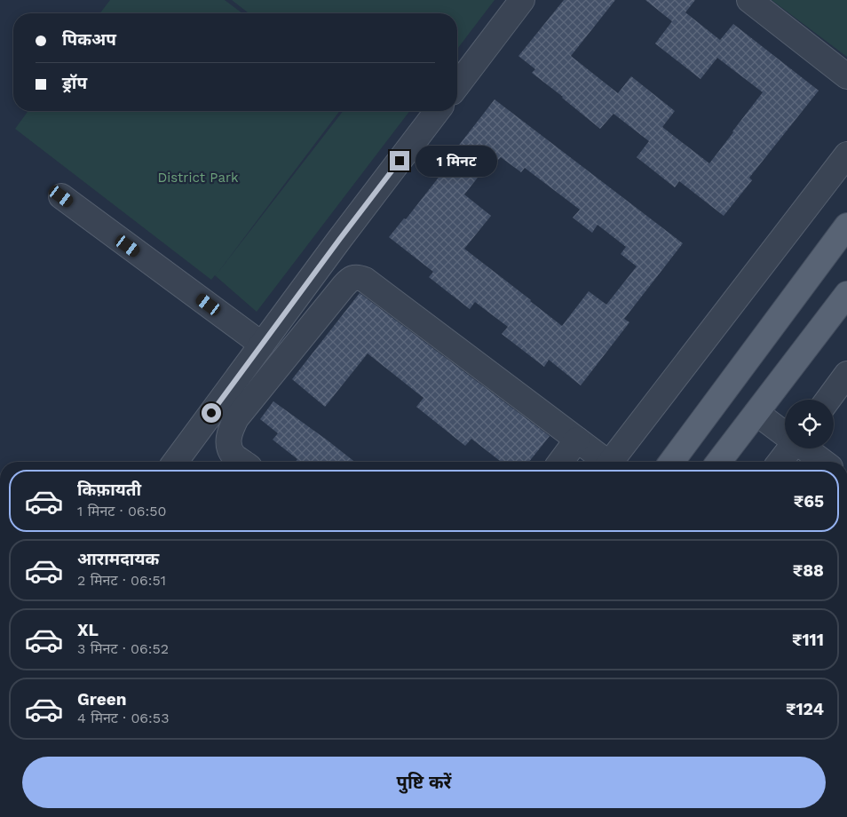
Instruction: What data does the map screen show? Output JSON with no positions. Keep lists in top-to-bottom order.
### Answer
{
  "parks": ["District Park"],
  "page": {
    "banner": ["पिकअप", "ड्रॉप"],
    "bubble": "1 मिनट",
    "list": [
      {
        "name": "किफ़ायती",
        "note": "1 मिनट · 06:50",
        "value": "₹65"
      },
      {
        "name": "आरामदायक",
        "note": "2 मिनट · 06:51",
        "value": "₹88"
      },
      {
        "name": "XL",
        "note": "3 मिनट · 06:52",
        "value": "₹111"
      },
      {
        "name": "Green",
        "note": "4 मिनट · 06:53",
        "value": "₹124"
      }
    ],
    "buttons": "पुष्टि करें"
  }
}
